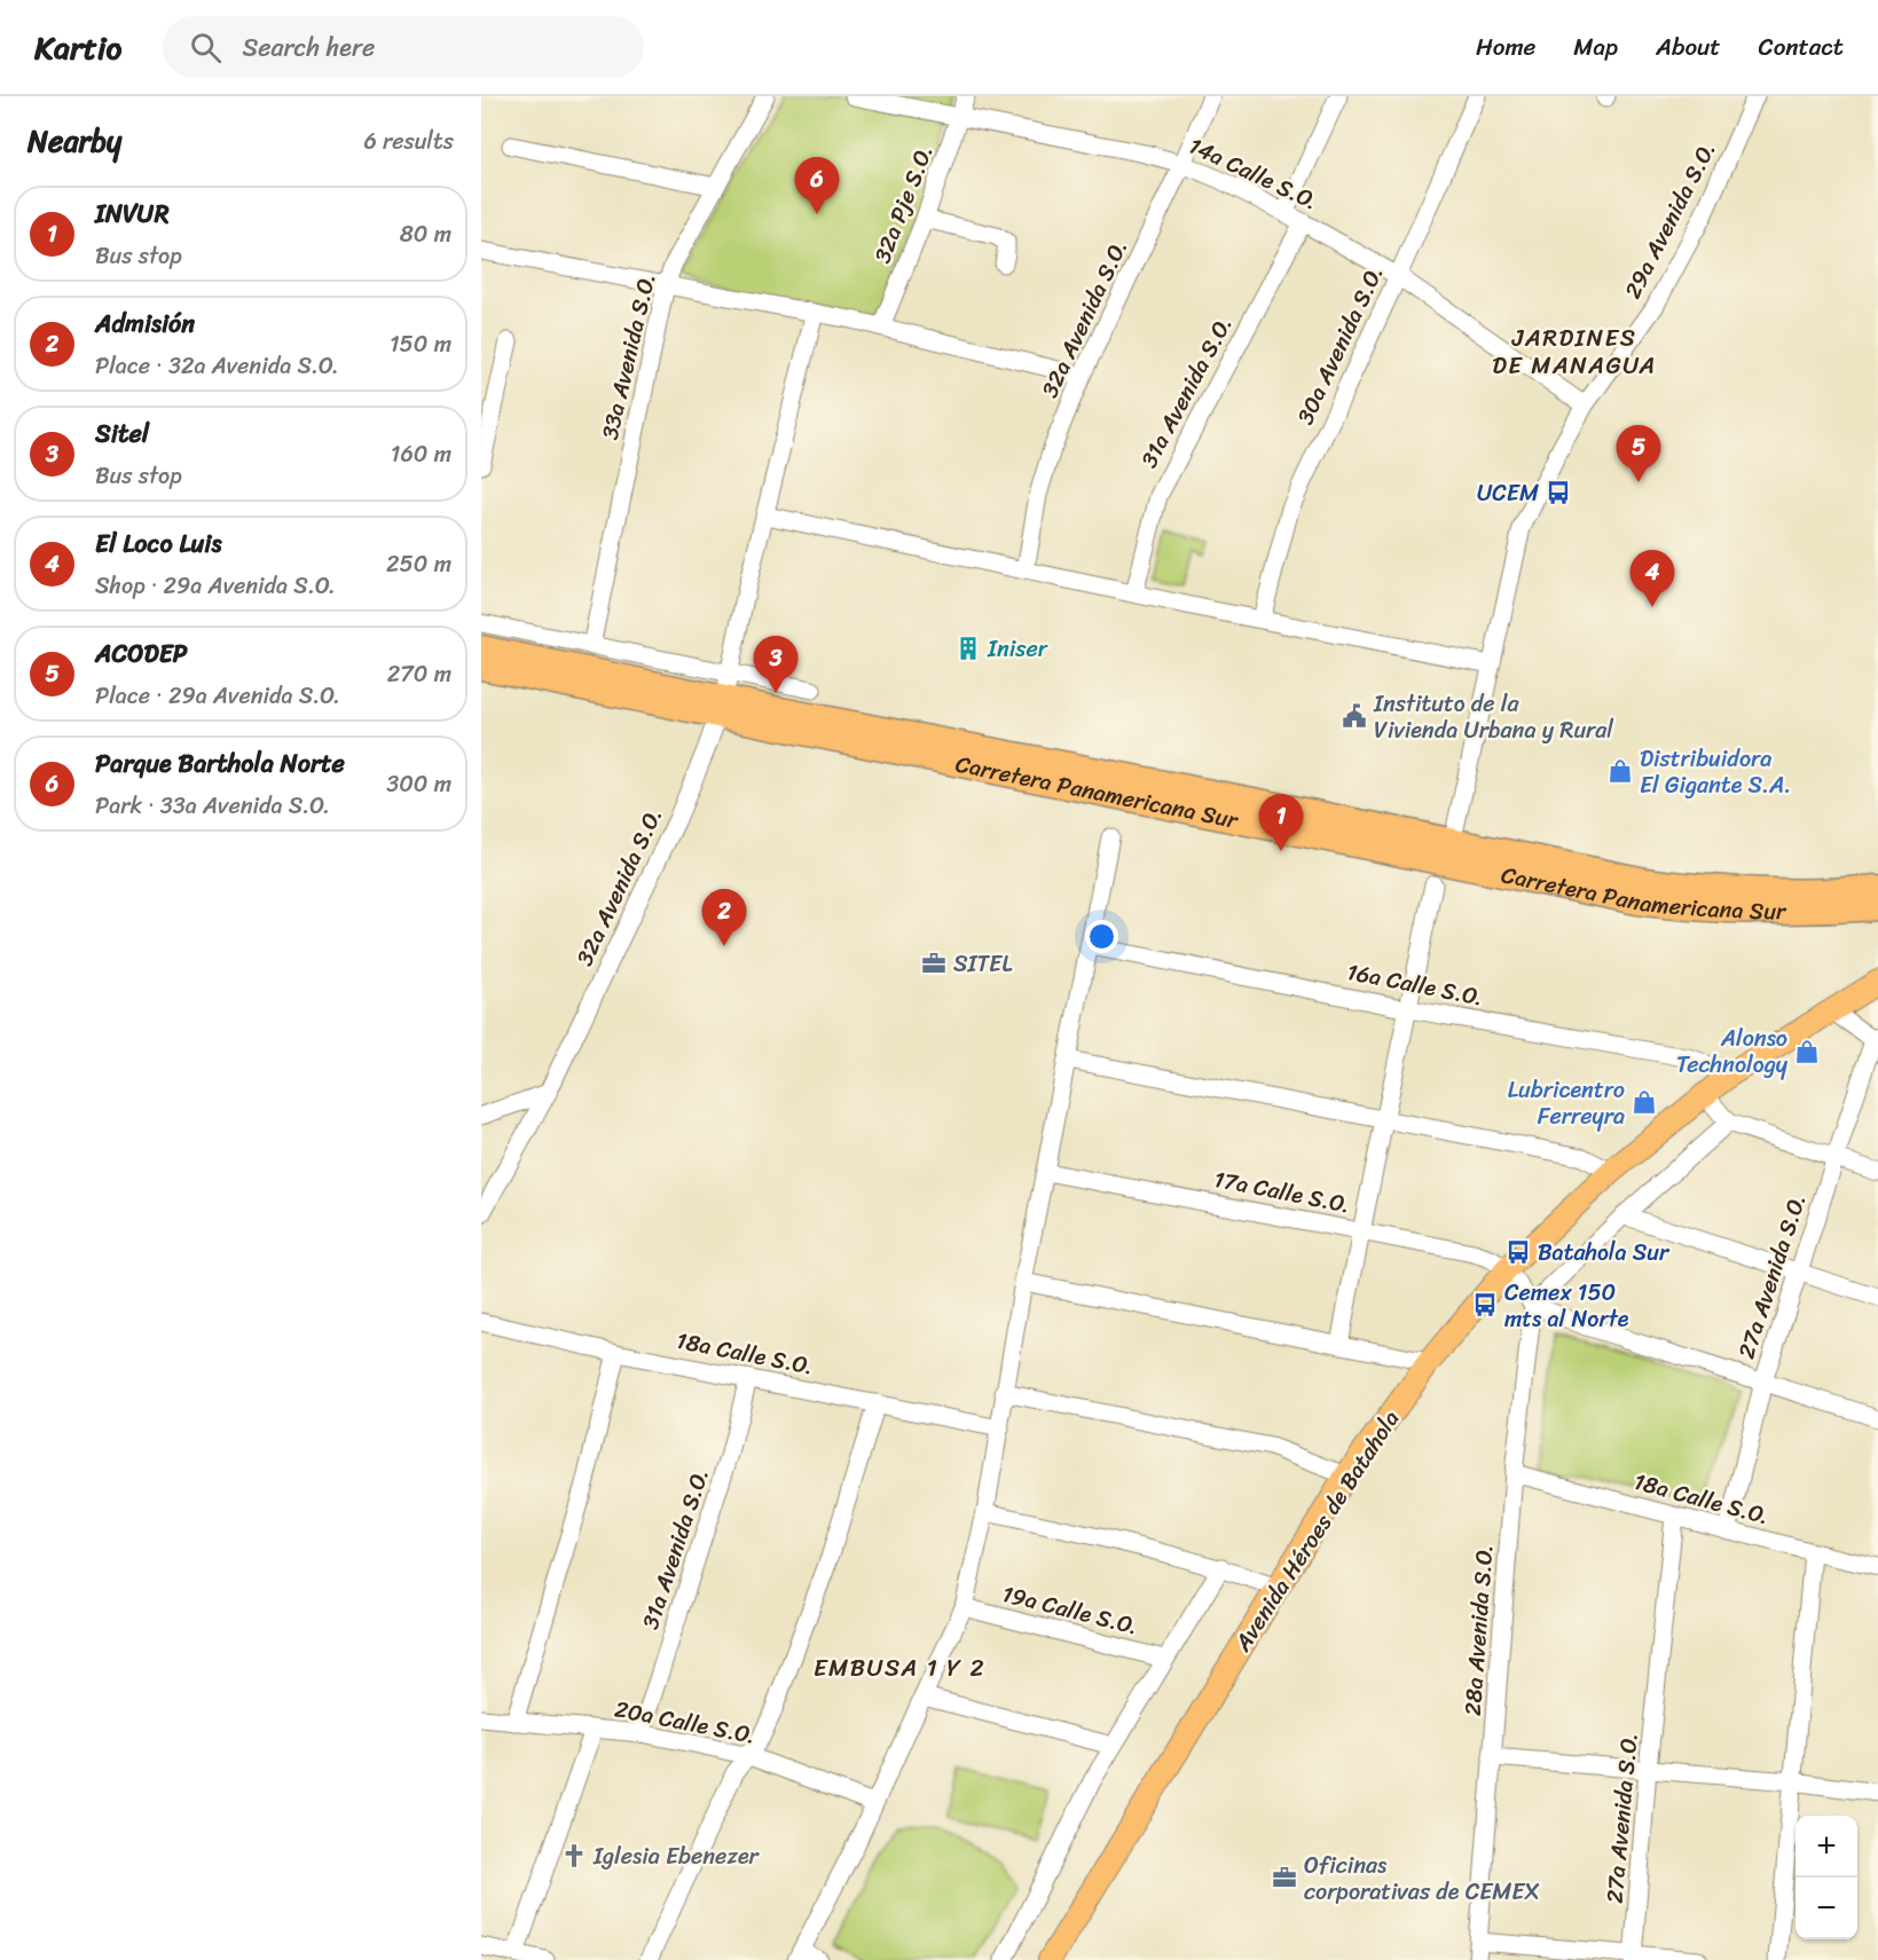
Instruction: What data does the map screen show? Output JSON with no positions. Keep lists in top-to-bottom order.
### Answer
{
  "streets": {
    "highway": ["Carretera Panamericana Sur"],
    "main road": ["Avenida Héroes de Batahola"],
    "street": [
      "14a Calle S.O.",
      "32a Pje S.O.",
      "29a Avenida S.O.",
      "32a Avenida S.O.",
      "30a Avenida S.O.",
      "33a Avenida S.O.",
      "31a Avenida S.O.",
      "16a Calle S.O.",
      "17a Calle S.O.",
      "27a Avenida S.O.",
      "18a Calle S.O.",
      "19a Calle S.O.",
      "28a Avenida S.O.",
      "20a Calle S.O."
    ]
  },
  "crossings": [
    ["14a Calle S.O.", "32a Pje S.O."],
    ["14a Calle S.O.", "29a Avenida S.O."],
    ["14a Calle S.O.", "32a Avenida S.O."],
    ["14a Calle S.O.", "30a Avenida S.O."],
    ["14a Calle S.O.", "31a Avenida S.O."],
    ["29a Avenida S.O.", "Carretera Panamericana Sur"],
    ["32a Avenida S.O.", "Carretera Panamericana Sur"],
    ["31a Avenida S.O.", "18a Calle S.O."],
    ["31a Avenida S.O.", "20a Calle S.O."],
    ["16a Calle S.O.", "Avenida Héroes de Batahola"],
    ["17a Calle S.O.", "Avenida Héroes de Batahola"],
    ["27a Avenida S.O.", "18a Calle S.O."],
    ["18a Calle S.O.", "28a Avenida S.O."]
  ],
  "districts": ["JARDINES DE MANAGUA", "EMBUSA 1 Y 2"],
  "places": {
    "bus stop": ["UCEM", "Batahola Sur", "Cemex 150 mts al Norte"],
    "building": ["Iniser"],
    "public building": ["Instituto de la Vivienda Urbana y Rural"],
    "shop": ["Distribuidora El Gigante S.A.", "Alonso Technology", "Lubricentro Ferreyra"],
    "office": ["SITEL", "Oficinas corporativas de CEMEX"],
    "church": ["Iglesia Ebenezer"]
  },
  "page": {
    "header": "Kartio",
    "search": "Search here",
    "nav": [
      "Home",
      "Map",
      "About",
      "Contact"
    ],
    "heading": ["Nearby", "6 results"],
    "pins": [
      "6",
      "5",
      "4",
      "3",
      "1",
      "2"
    ],
    "list": [
      {
        "mark": "1",
        "name": "INVUR",
        "note": "Bus stop",
        "value": "80 m"
      },
      {
        "mark": "2",
        "name": "Admisión",
        "note": "Place · 32a Avenida S.O.",
        "value": "150 m"
      },
      {
        "mark": "3",
        "name": "Sitel",
        "note": "Bus stop",
        "value": "160 m"
      },
      {
        "mark": "4",
        "name": "El Loco Luis",
        "note": "Shop · 29a Avenida S.O.",
        "value": "250 m"
      },
      {
        "mark": "5",
        "name": "ACODEP",
        "note": "Place · 29a Avenida S.O.",
        "value": "270 m"
      },
      {
        "mark": "6",
        "name": "Parque Barthola Norte",
        "note": "Park · 33a Avenida S.O.",
        "value": "300 m"
      }
    ],
    "map_buttons": ["+", "−"]
  }
}
